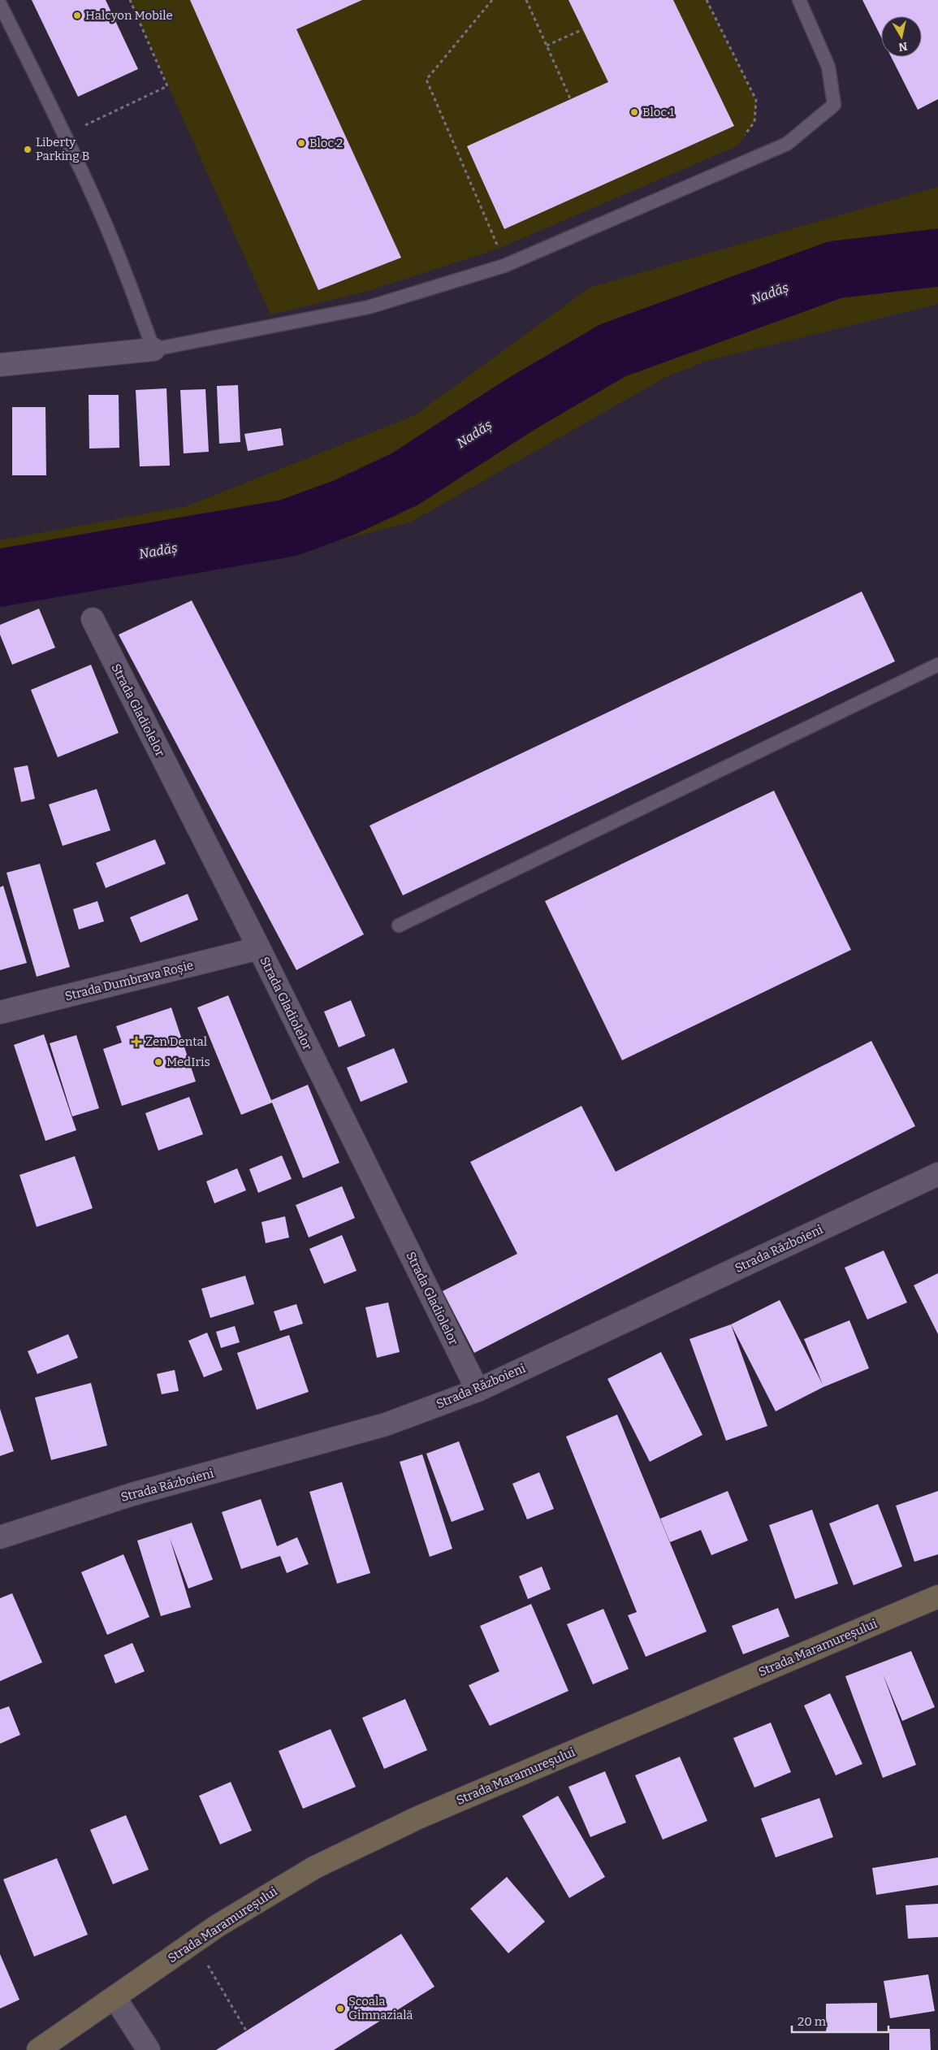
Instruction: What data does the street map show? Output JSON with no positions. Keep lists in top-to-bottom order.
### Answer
{
  "streets": {
    "main road": ["Strada Maramureșului"],
    "street": ["Strada Gladiolelor", "Strada Dumbrava Roșie", "Strada Războieni"]
  },
  "crossings": [
    ["Strada Gladiolelor", "Strada Dumbrava Roșie"],
    ["Strada Gladiolelor", "Strada Războieni"]
  ],
  "water": ["Nadăș"],
  "places": {
    "other": [
      "Halcyon Mobile",
      "Bloc 1",
      "Bloc 2",
      "Liberty Parking B",
      "MedIris",
      "Școala Gimnazială"
    ],
    "health": ["Zen Dental"]
  },
  "scale_bar": "20 m",
  "north": "bottom"
}
